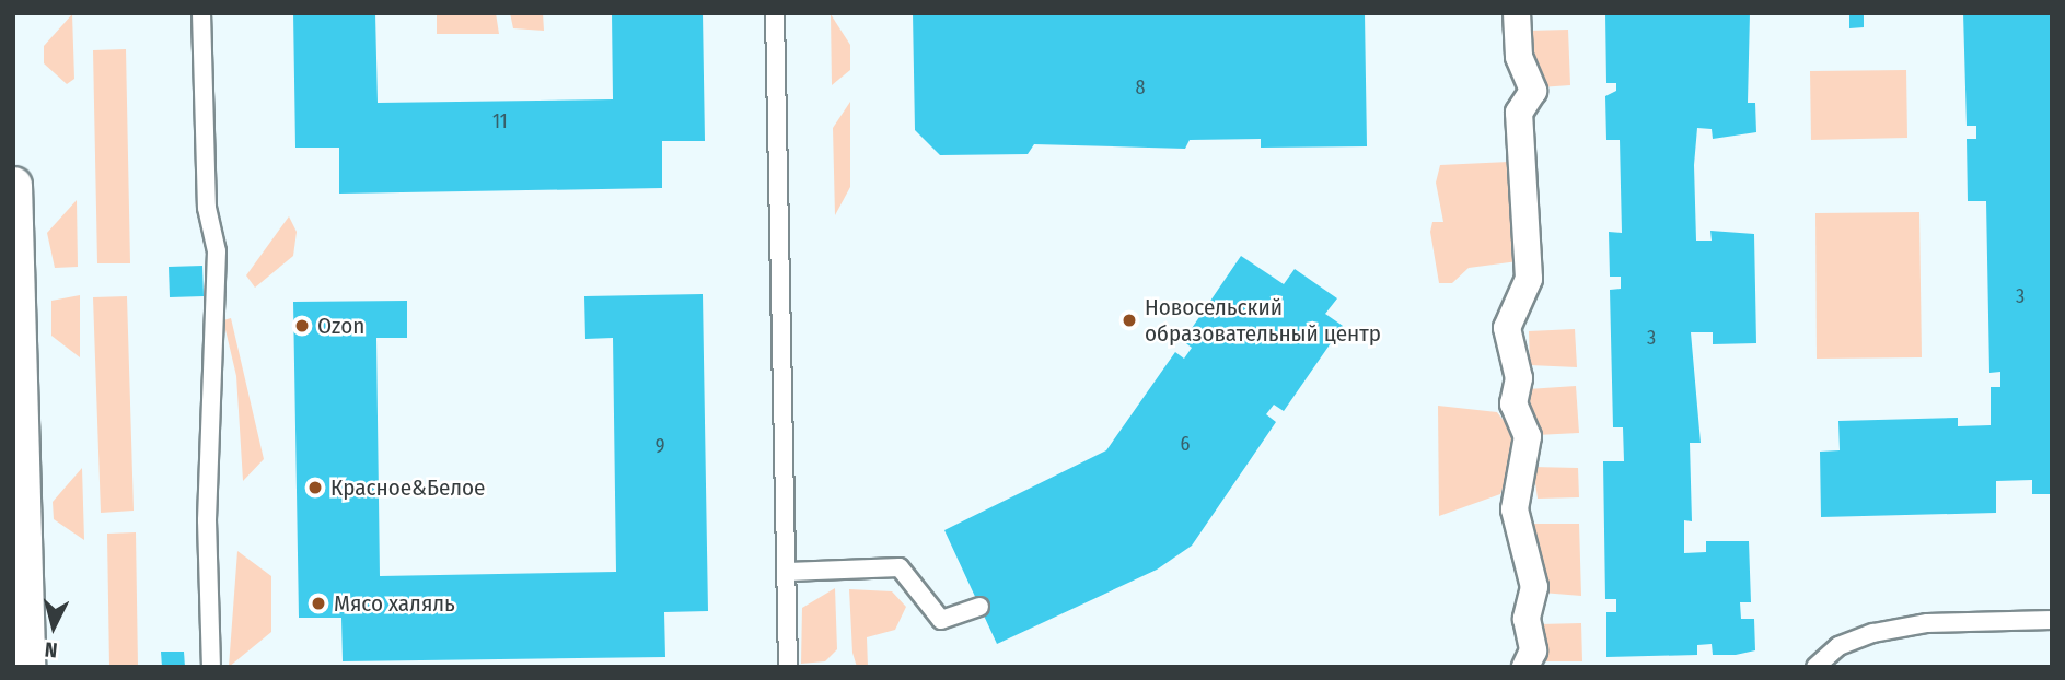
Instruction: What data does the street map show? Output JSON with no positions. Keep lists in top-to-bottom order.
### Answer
{
  "places": [
    "Новосельский образовательный центр",
    "Ozon",
    "Красное&Белое",
    "Мясо халяль"
  ],
  "house_numbers": [
    "8",
    "11",
    "3",
    "3",
    "6",
    "9"
  ],
  "north": "bottom"
}
